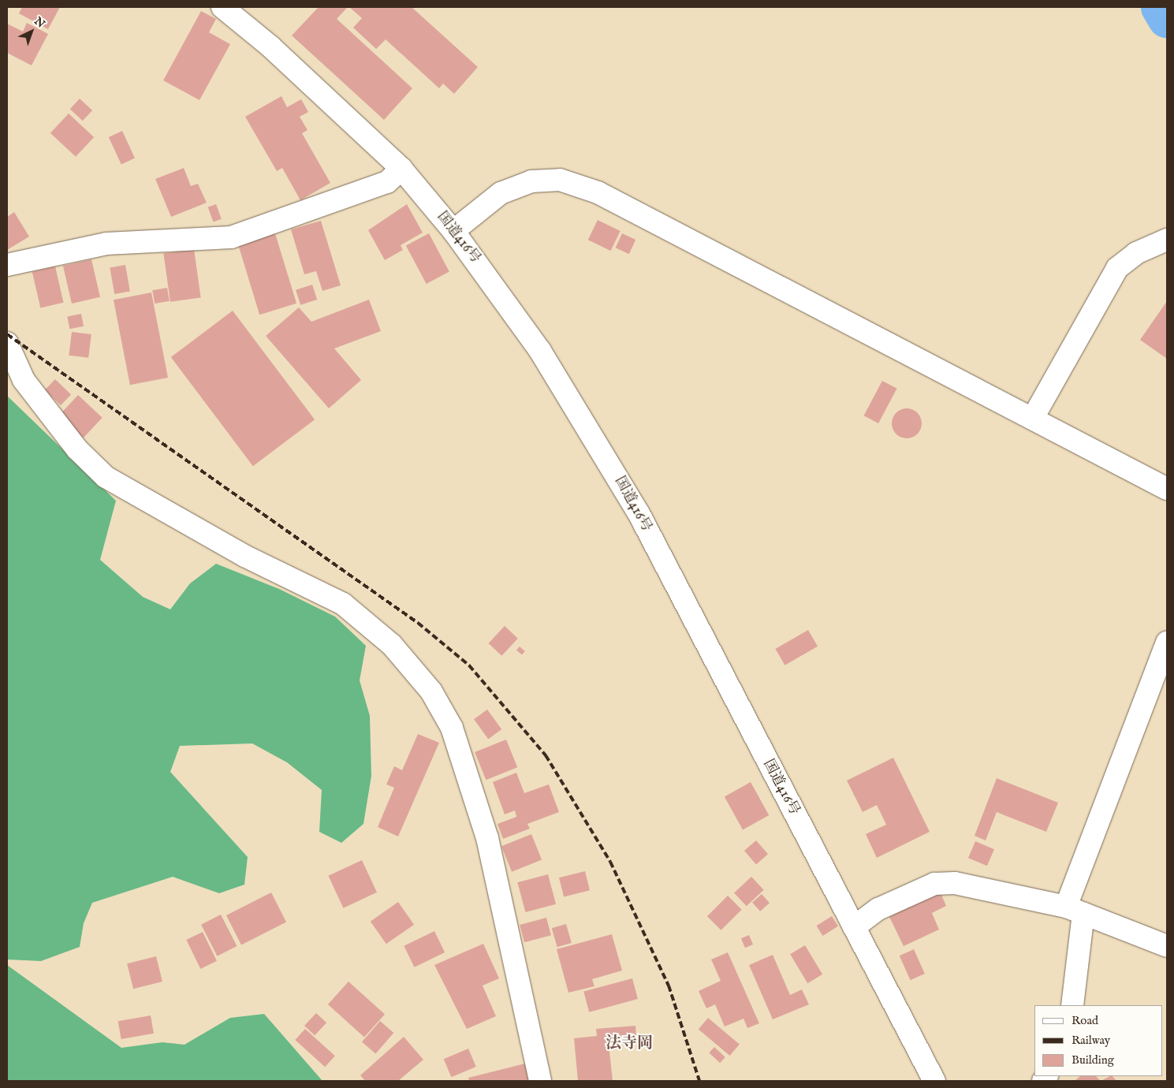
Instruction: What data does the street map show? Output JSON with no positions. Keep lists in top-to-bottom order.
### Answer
{
  "streets": {
    "main road": ["国道416号"]
  },
  "districts": ["法寺岡"],
  "legend": ["Road", "Railway", "Building"],
  "north": "top right"
}
